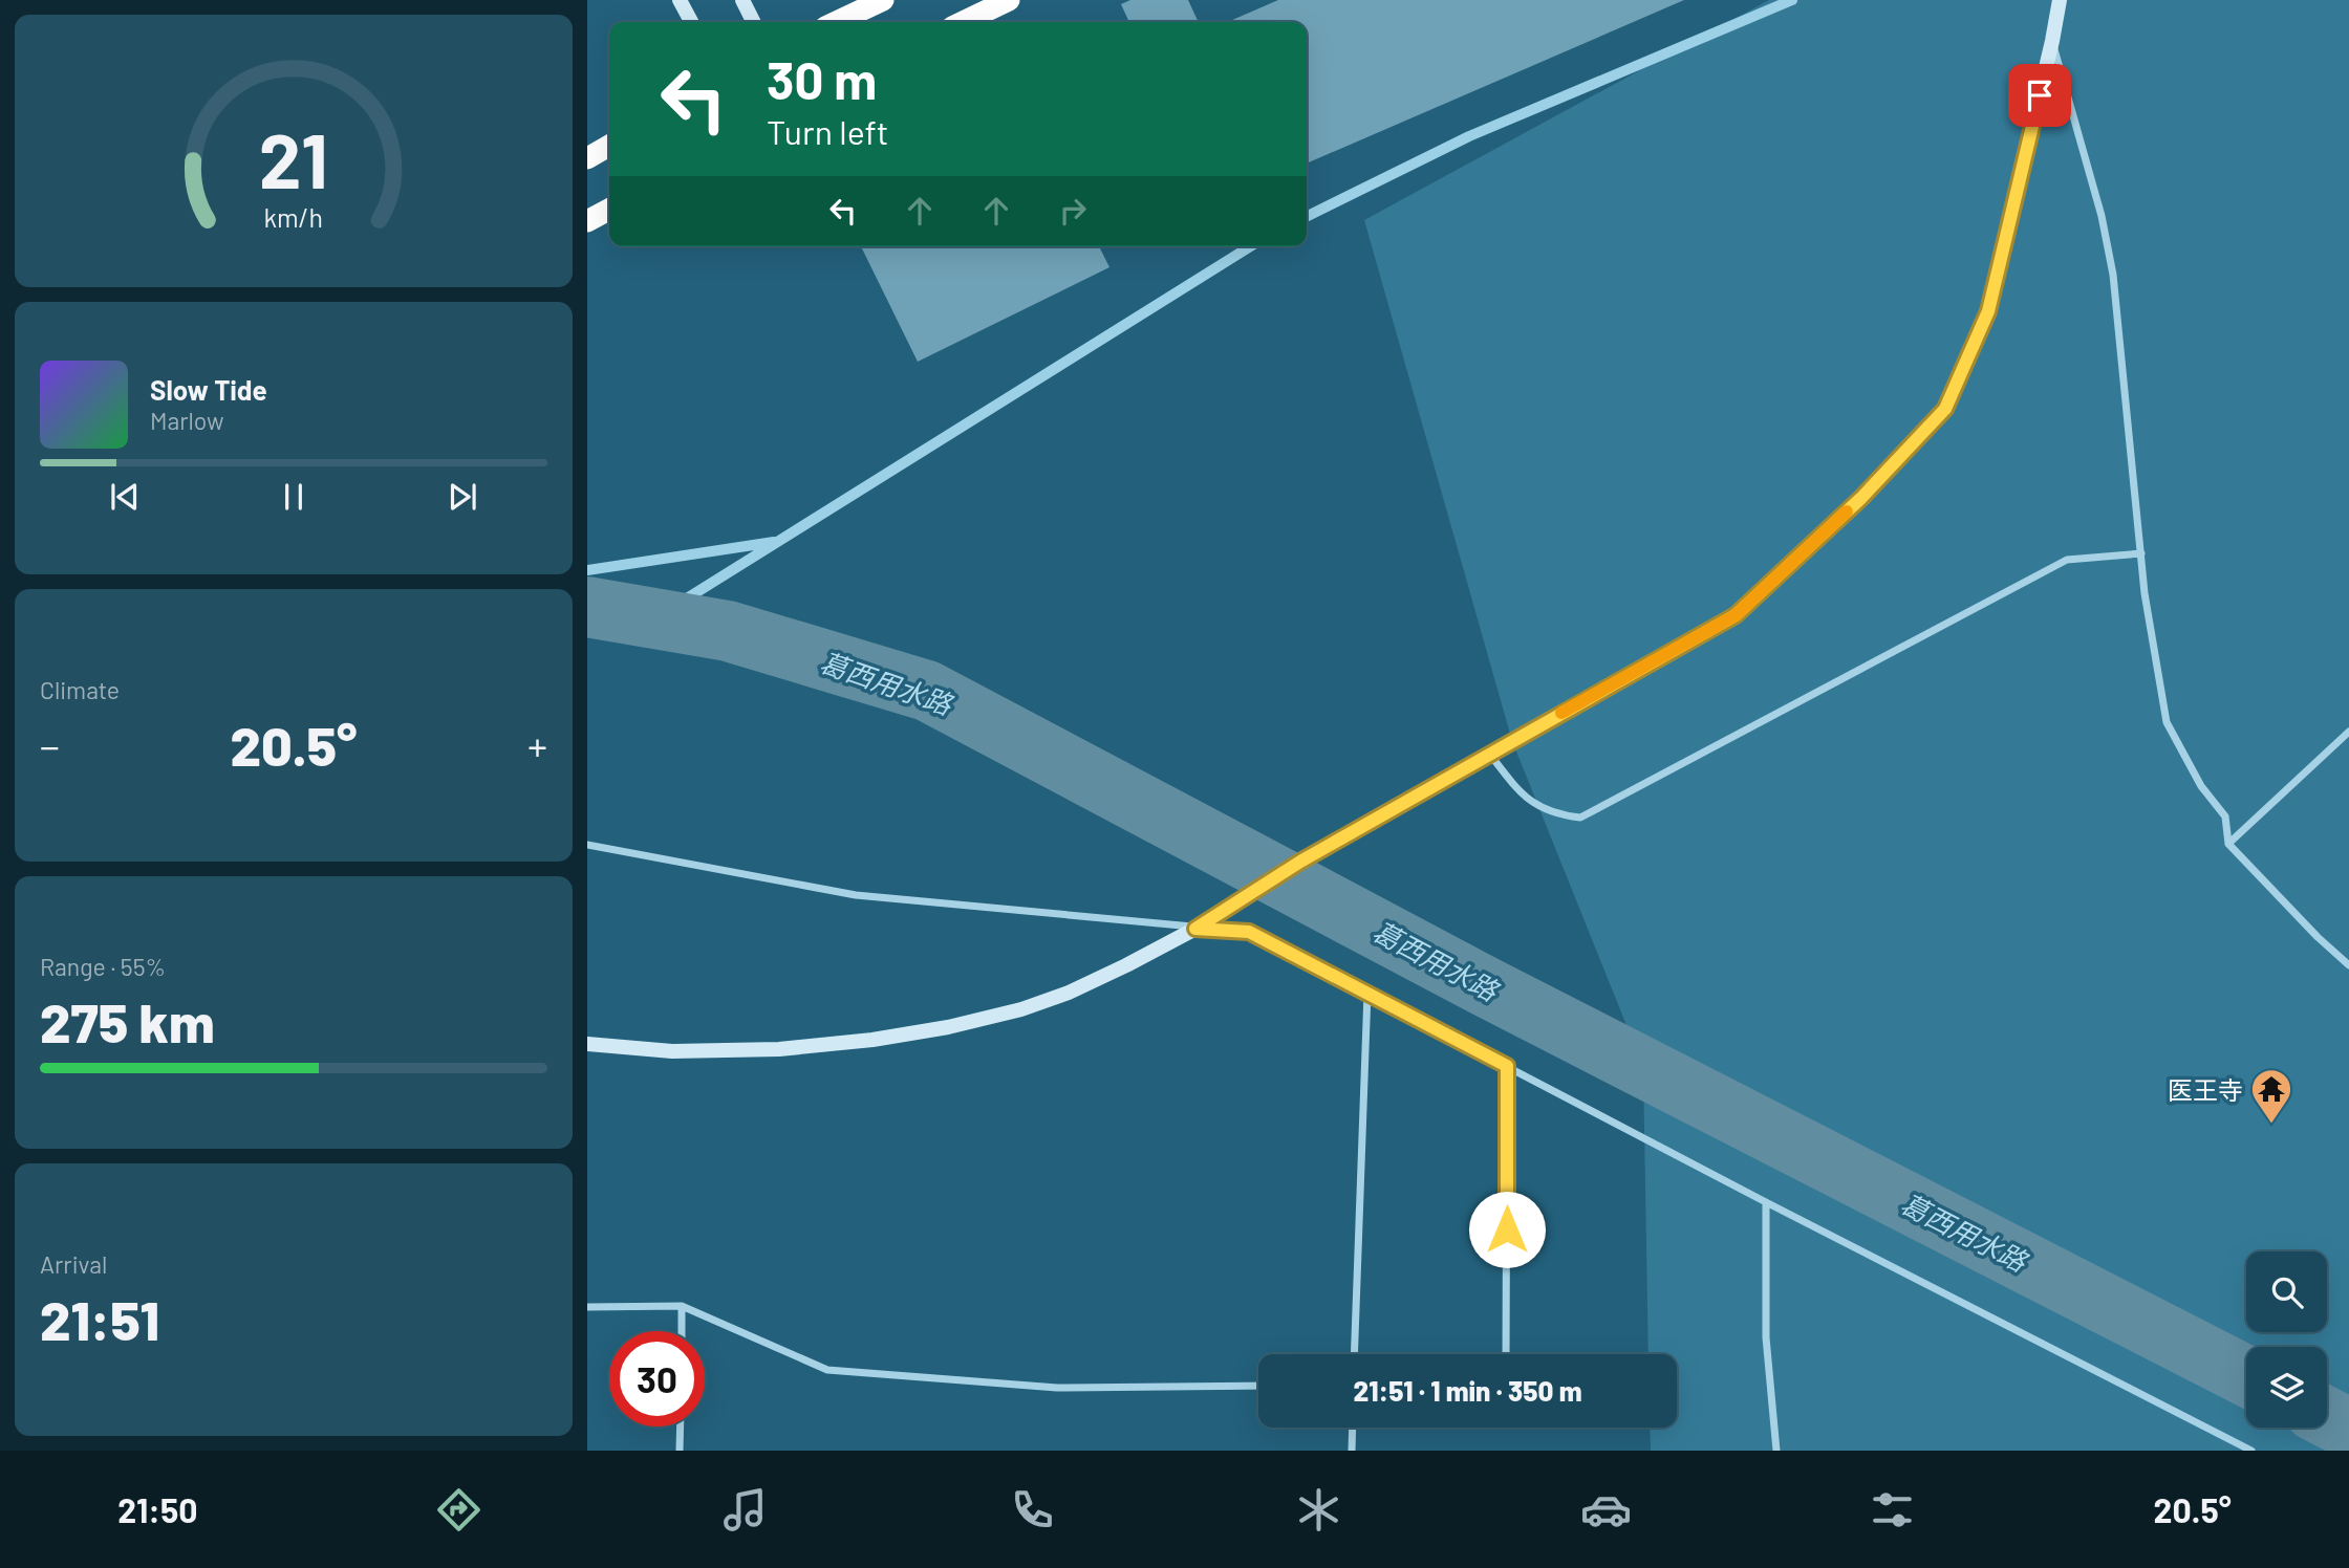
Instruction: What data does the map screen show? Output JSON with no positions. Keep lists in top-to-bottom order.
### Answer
{
  "water": ["葛西用水路"],
  "places": {
    "temple": ["医王寺"]
  },
  "page": {
    "turn": ["30 m", "Turn left"],
    "song": ["Slow Tide", "Marlow"],
    "tile": [
      "Climate",
      ["Range · 55%", "275 km"],
      ["Arrival", "21:51"]
    ],
    "heat": ["−", "20.5°", "+"],
    "limit": "30",
    "trip": "21:51 · 1 min · 350 m",
    "tabs": ["21:50", "20.5°"],
    "gauge": ["21", "km/h"]
  }
}
